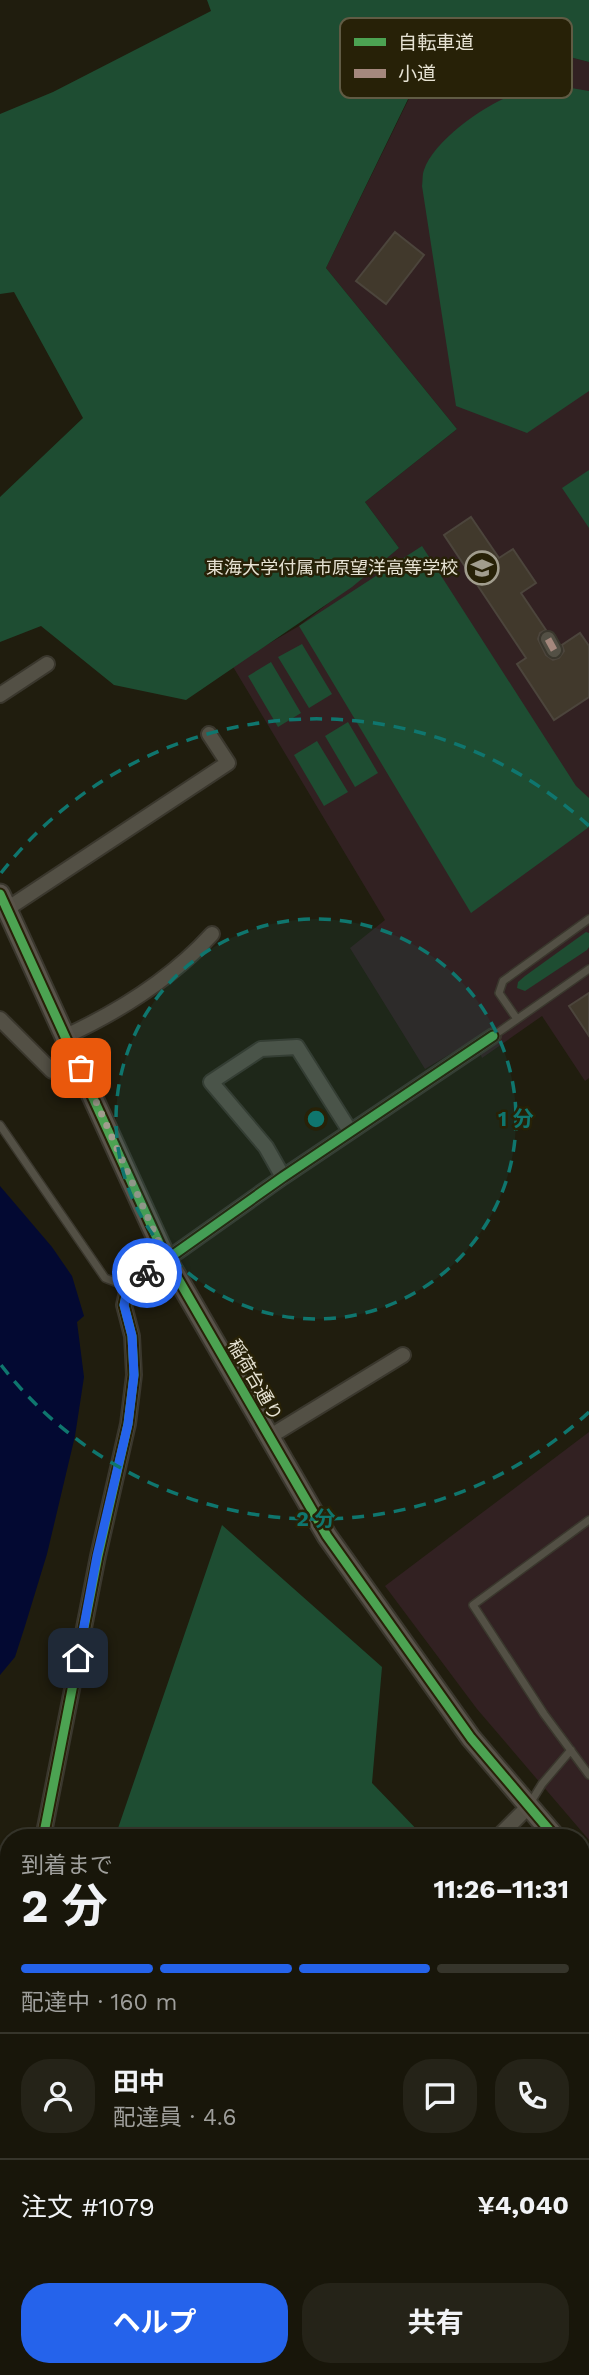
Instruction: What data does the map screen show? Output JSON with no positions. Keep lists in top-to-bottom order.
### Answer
{
  "streets": {
    "street": ["稲荷台通り"]
  },
  "places": {
    "school or university": ["東海大学付属市原望洋高等学校"]
  },
  "legend": ["自転車道", "小道"],
  "page": {
    "heading": ["2 分", "到着まで", "11:26–11:31"],
    "panel": [
      "田中",
      "配達員 · 4.6",
      "注文 #1079",
      "¥4,040"
    ],
    "bar": "配達中 · 160 m",
    "buttons": ["ヘルプ", "共有"]
  },
  "rings": ["1 分", "2 分"]
}
